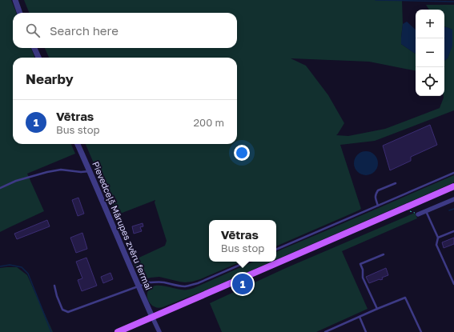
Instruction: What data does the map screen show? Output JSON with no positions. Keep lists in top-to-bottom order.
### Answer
{
  "streets": {
    "street": ["Pievedceļš Mārupes zvēru fermai"]
  },
  "page": {
    "map_buttons": ["+", "−"],
    "search": "Search here",
    "heading": "Nearby",
    "list": [
      {
        "mark": "1",
        "name": "Vētras",
        "note": "Bus stop",
        "value": "200 m"
      }
    ],
    "popup": ["Vētras", "Bus stop"],
    "pins": "1"
  }
}
